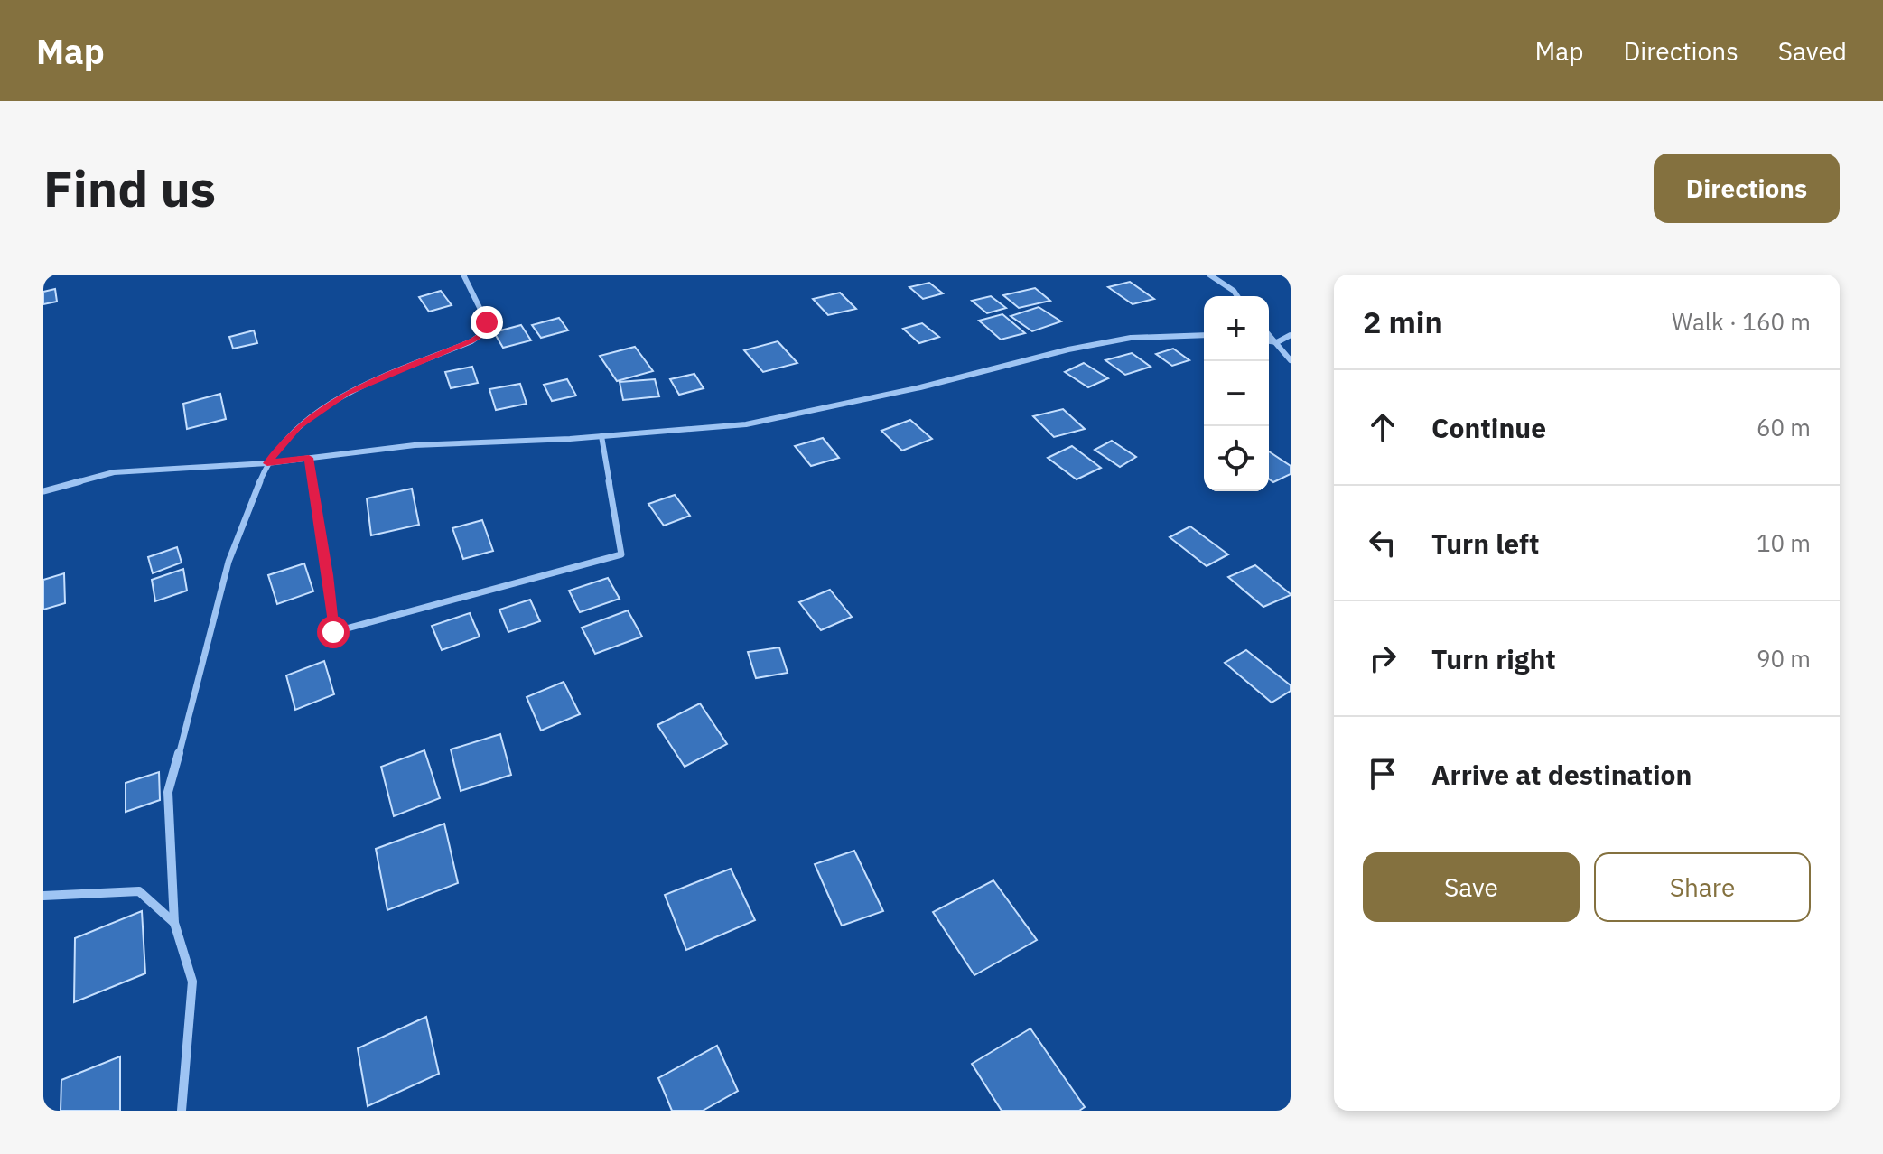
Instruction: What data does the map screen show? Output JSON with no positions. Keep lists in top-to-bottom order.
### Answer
{
  "page": {
    "header": "Map",
    "nav": ["Map", "Directions", "Saved"],
    "buttons": [
      "Directions",
      ["Save", "Share"]
    ],
    "title": "Find us",
    "heading": ["2 min", "Walk · 160 m"],
    "map_buttons": ["+", "−"],
    "list": [
      ["Continue", "60 m"],
      ["Turn left", "10 m"],
      ["Turn right", "90 m"],
      "Arrive at destination"
    ]
  }
}
